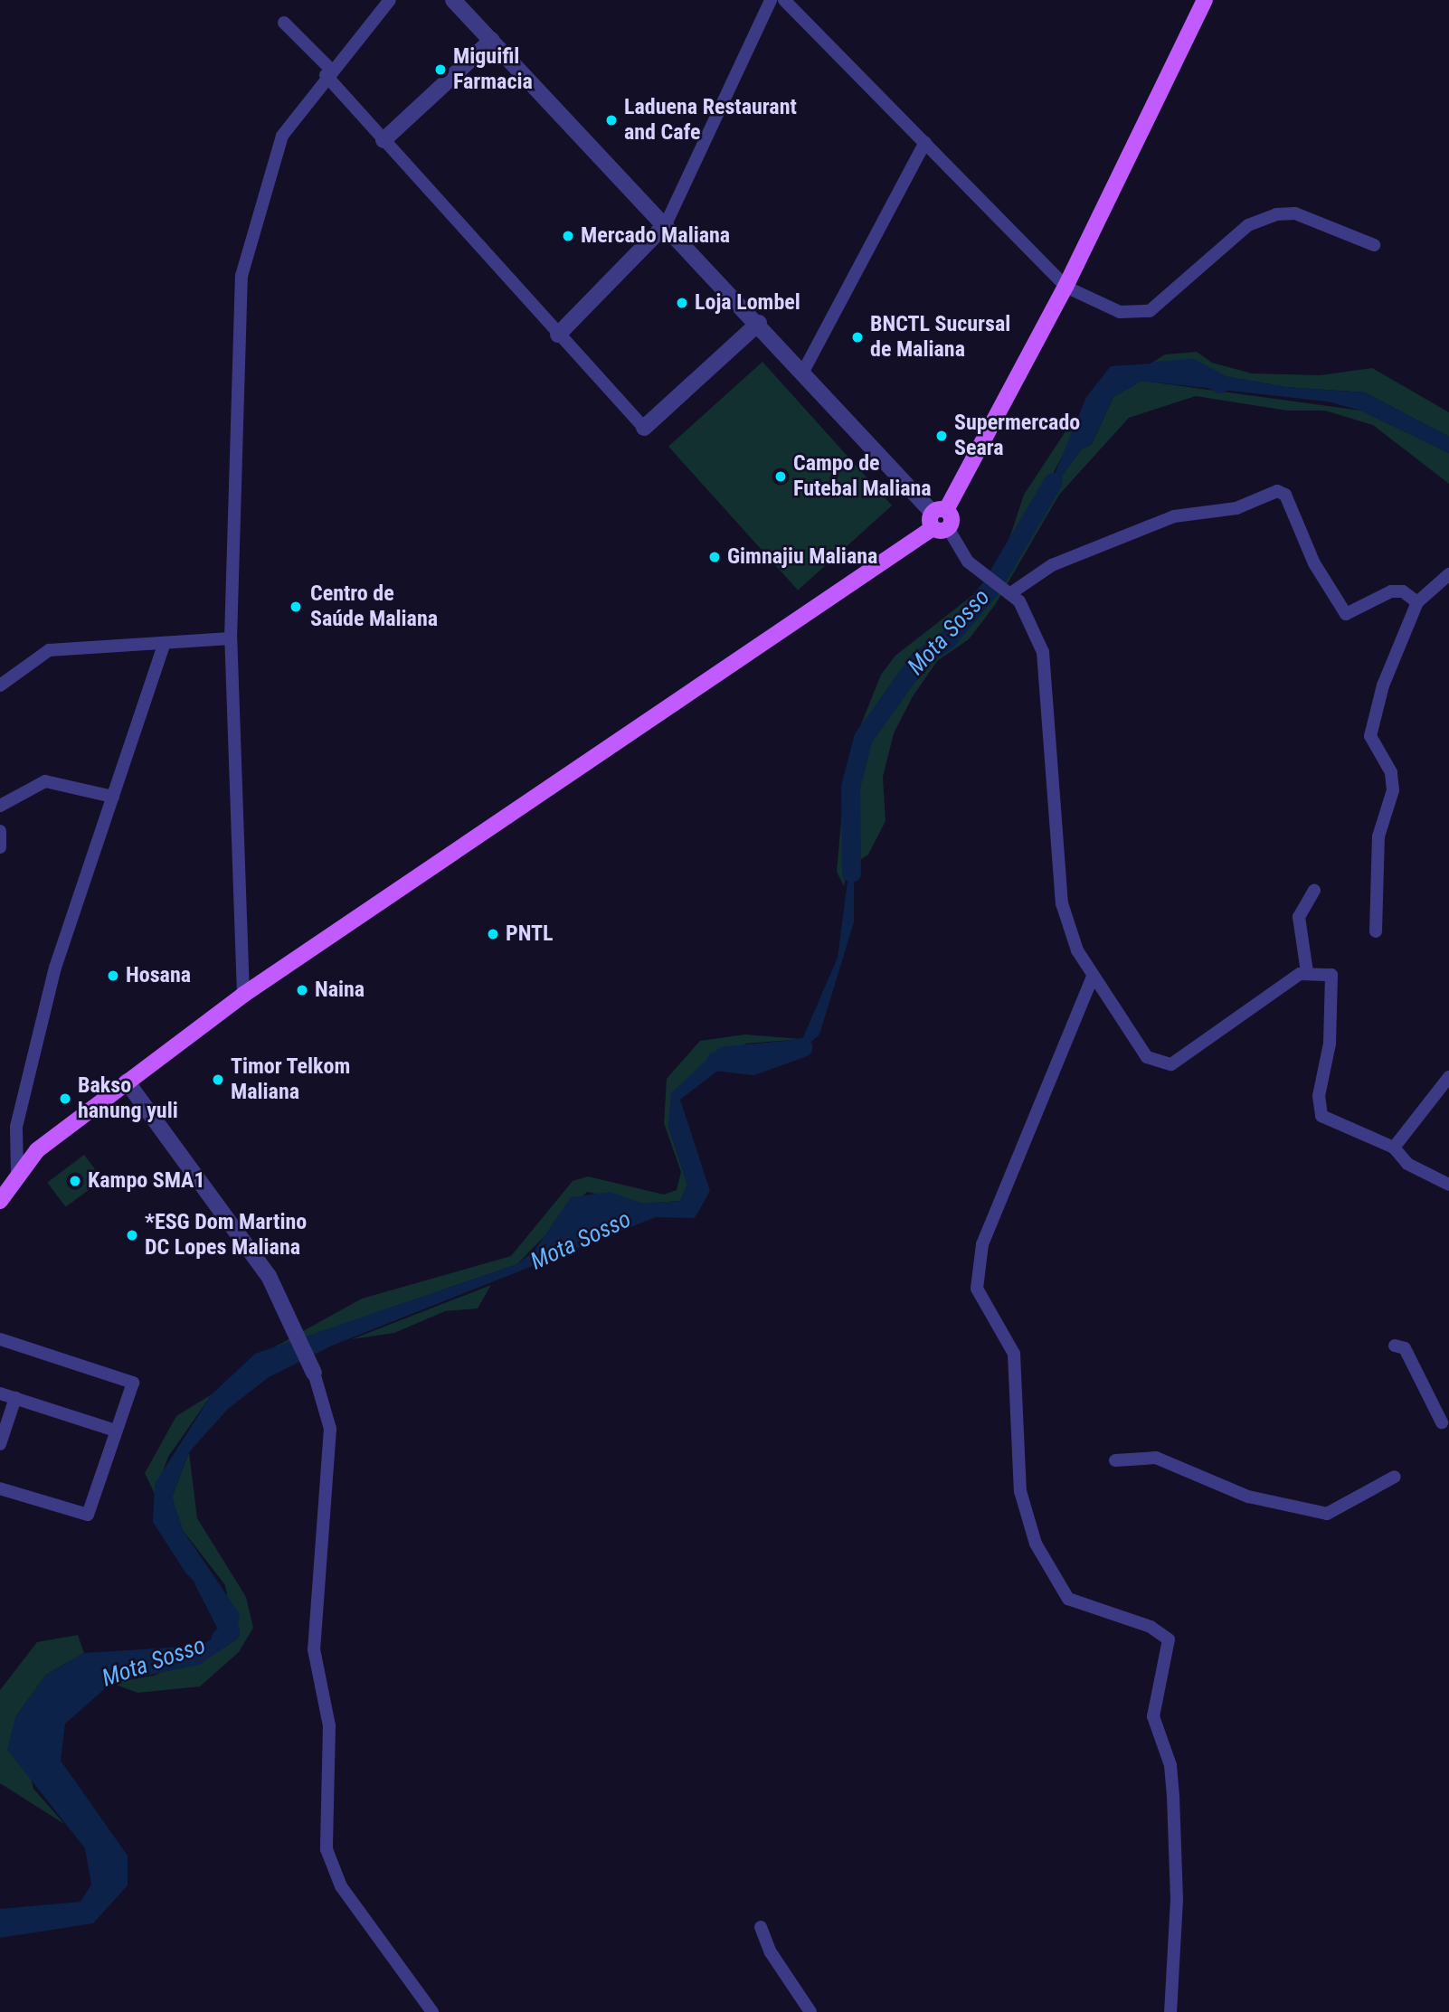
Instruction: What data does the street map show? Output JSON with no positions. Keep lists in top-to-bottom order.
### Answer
{
  "water": ["Mota Sosso"],
  "places": [
    "Miguifil Farmacia",
    "Laduena Restaurant and Cafe",
    "Mercado Maliana",
    "Loja Lombel",
    "BNCTL Sucursal de Maliana",
    "Supermercado Seara",
    "Campo de Futebal Maliana",
    "Gimnajiu Maliana",
    "Centro de Saúde Maliana",
    "PNTL",
    "Hosana",
    "Naina",
    "Timor Telkom Maliana",
    "Bakso hanung yuli",
    "Kampo SMA1",
    "*ESG Dom Martino DC Lopes Maliana"
  ]
}
